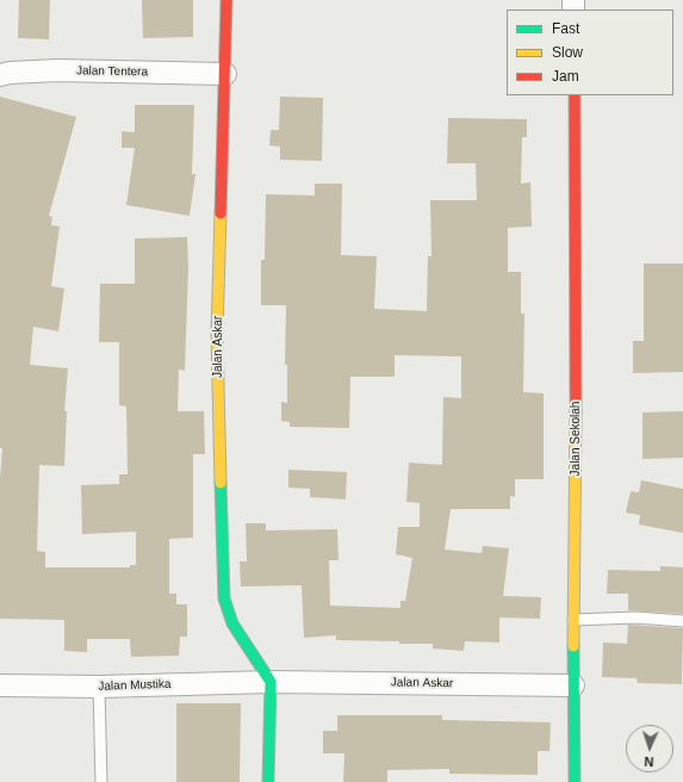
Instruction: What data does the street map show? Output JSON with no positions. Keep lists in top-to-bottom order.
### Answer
{
  "streets": {
    "street": [
      "Jalan Tentera",
      "Jalan Askar",
      "Jalan Sekolah",
      "Jalan Mustika"
    ]
  },
  "crossings": [
    ["Jalan Tentera", "Jalan Askar"],
    ["Jalan Askar", "Jalan Sekolah"],
    ["Jalan Askar", "Jalan Mustika"]
  ],
  "legend": ["Fast", "Slow", "Jam"],
  "north": "bottom"
}
